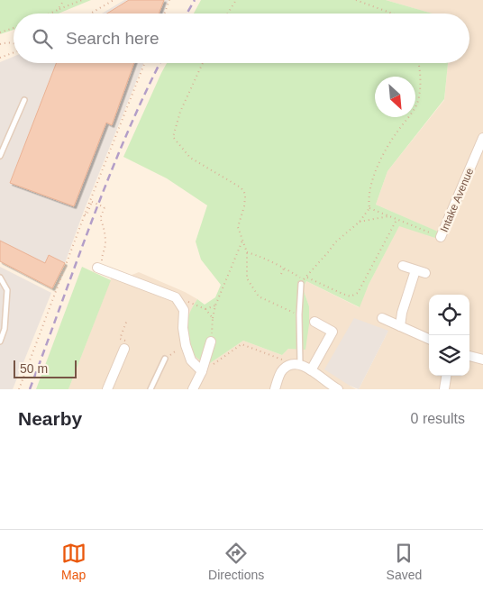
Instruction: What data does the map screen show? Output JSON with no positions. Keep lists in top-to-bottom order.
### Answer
{
  "streets": {
    "street": ["Intake Avenue"]
  },
  "scale_bar": "50 m",
  "north": "bottom right",
  "page": {
    "search": "Search here",
    "scale": "50 m",
    "heading": ["Nearby", "0 results"],
    "nav": ["Map", "Directions", "Saved"]
  }
}
